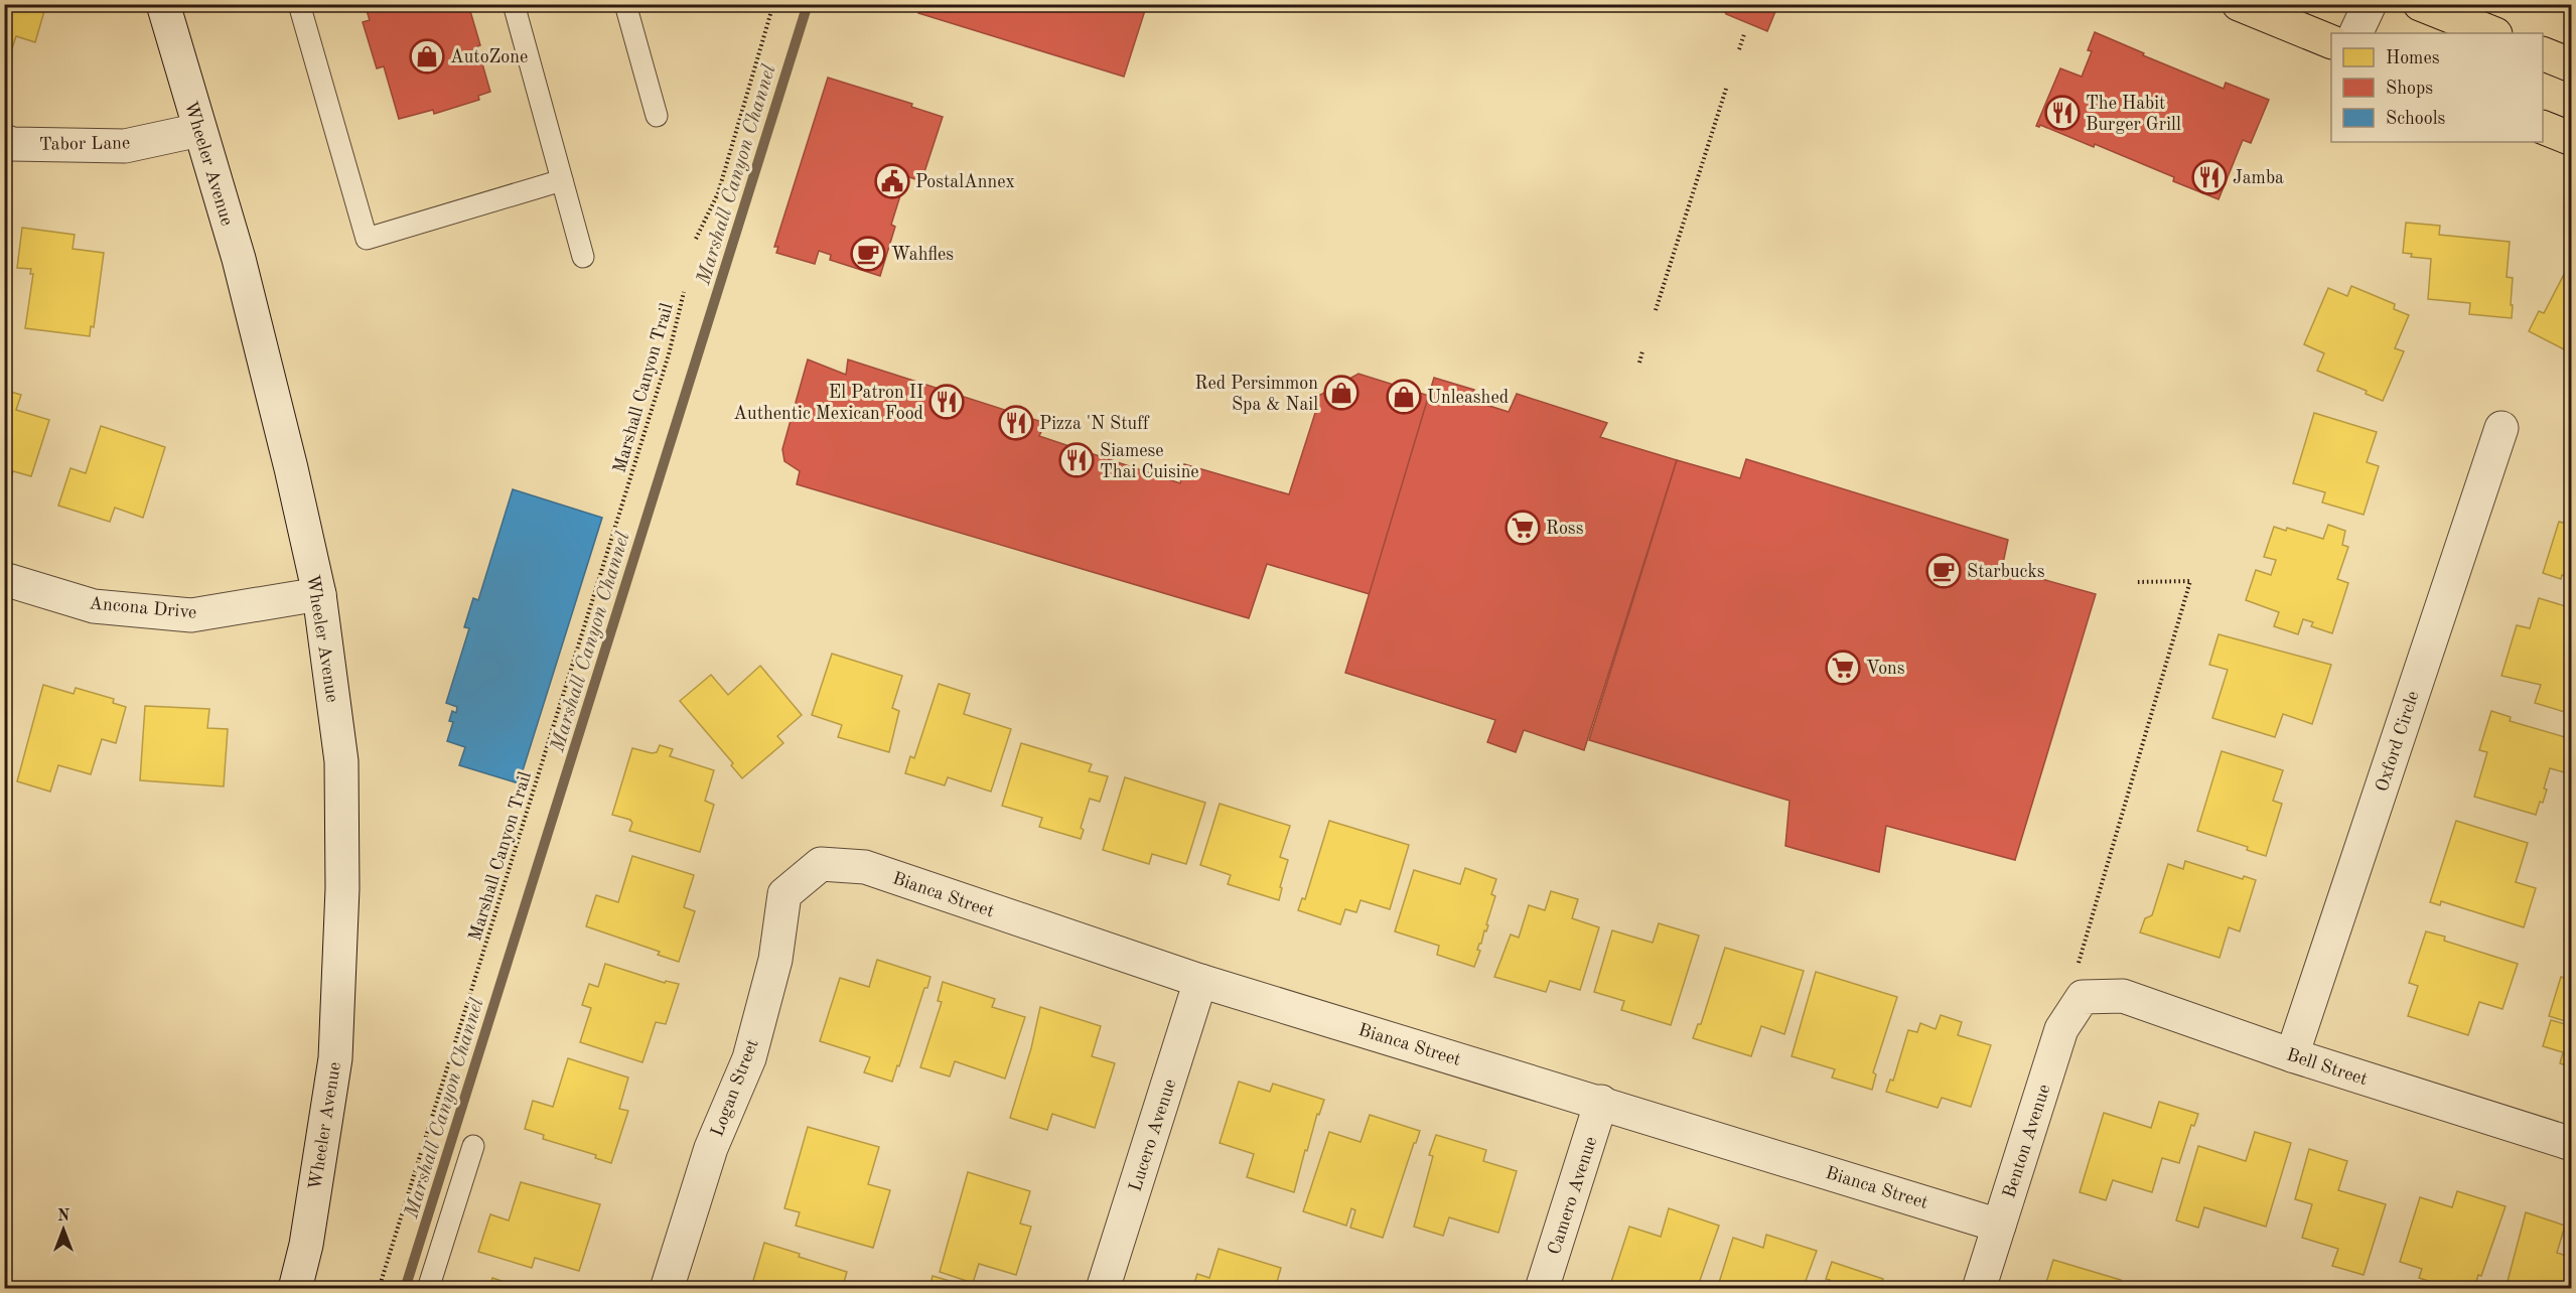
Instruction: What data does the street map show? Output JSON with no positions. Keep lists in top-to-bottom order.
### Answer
{
  "streets": {
    "street": [
      "Tabor Lane",
      "Wheeler Avenue",
      "Ancona Drive",
      "Oxford Circle",
      "Bianca Street",
      "Bell Street",
      "Logan Street",
      "Lucero Avenue",
      "Benton Avenue",
      "Camero Avenue"
    ],
    "path": ["Marshall Canyon Trail"]
  },
  "crossings": [
    ["Tabor Lane", "Wheeler Avenue"],
    ["Wheeler Avenue", "Ancona Drive"],
    ["Oxford Circle", "Bell Street"],
    ["Bianca Street", "Logan Street"],
    ["Bianca Street", "Lucero Avenue"],
    ["Bianca Street", "Benton Avenue"],
    ["Bianca Street", "Camero Avenue"],
    ["Bell Street", "Benton Avenue"]
  ],
  "water": ["Marshall Canyon Channel"],
  "places": {
    "shop": ["AutoZone", "Red Persimmon Spa & Nail", "Unleashed"],
    "restaurant": [
      "The Habit Burger Grill",
      "Jamba",
      "El Patron II Authentic Mexican Food",
      "Pizza 'N Stuff",
      "Siamese Thai Cuisine"
    ],
    "public building": ["PostalAnnex"],
    "cafe": ["Wahfles", "Starbucks"],
    "supermarket": ["Ross", "Vons"]
  },
  "legend": ["Homes", "Shops", "Schools"],
  "north": "top"
}
